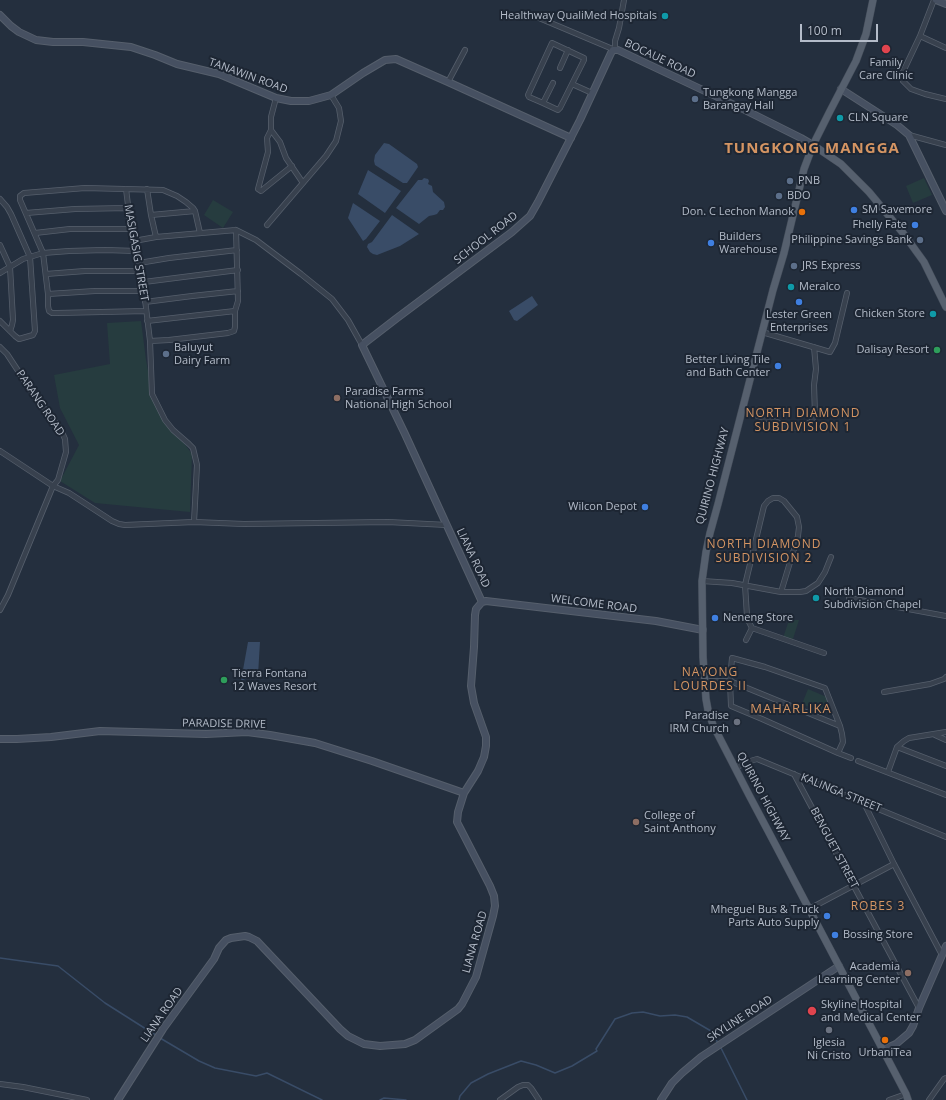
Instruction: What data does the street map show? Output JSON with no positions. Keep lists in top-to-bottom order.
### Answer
{
  "streets": {
    "main road": ["QUIRINO HIGHWAY"],
    "street": [
      "BOCAUE ROAD",
      "TANAWIN ROAD",
      "SCHOOL ROAD",
      "MASIGASIG STREET",
      "PARANG ROAD",
      "LIANA ROAD",
      "WELCOME ROAD",
      "PARADISE DRIVE",
      "KALINGA STREET",
      "BENGUET STREET",
      "SKYLINE ROAD"
    ]
  },
  "crossings": [
    ["BOCAUE ROAD", "SCHOOL ROAD"],
    ["BOCAUE ROAD", "QUIRINO HIGHWAY"],
    ["TANAWIN ROAD", "SCHOOL ROAD"],
    ["SCHOOL ROAD", "LIANA ROAD"],
    ["QUIRINO HIGHWAY", "WELCOME ROAD"],
    ["QUIRINO HIGHWAY", "KALINGA STREET"],
    ["QUIRINO HIGHWAY", "SKYLINE ROAD"],
    ["LIANA ROAD", "WELCOME ROAD"],
    ["LIANA ROAD", "PARADISE DRIVE"],
    ["KALINGA STREET", "BENGUET STREET"]
  ],
  "districts": [
    "TUNGKONG MANGGA",
    "NORTH DIAMOND SUBDIVISION 1",
    "NORTH DIAMOND SUBDIVISION 2",
    "NAYONG LOURDES II",
    "MAHARLIKA",
    "ROBES 3"
  ],
  "places": [
    "Healthway QualiMed Hospitals",
    "Family Care Clinic",
    "Tungkong Mangga Barangay Hall",
    "CLN Square",
    "PNB",
    "BDO",
    "SM Savemore",
    "Don. C Lechon Manok",
    "Fhelly Fate",
    "Philippine Savings Bank",
    "Builders Warehouse",
    "JRS Express",
    "Meralco",
    "Lester Green Enterprises",
    "Chicken Store",
    "Dalisay Resort",
    "Baluyut Dairy Farm",
    "Better Living Tile and Bath Center",
    "Paradise Farms National High School",
    "Wilcon Depot",
    "North Diamond Subdivision Chapel",
    "Neneng Store",
    "Tierra Fontana 12 Waves Resort",
    "Paradise IRM Church",
    "College of Saint Anthony",
    "Mheguel Bus & Truck Parts Auto Supply",
    "Bossing Store",
    "Academia Learning Center",
    "Skyline Hospital and Medical Center",
    "Iglesia Ni Cristo",
    "UrbaniTea"
  ],
  "scale_bar": "100 m"
}
